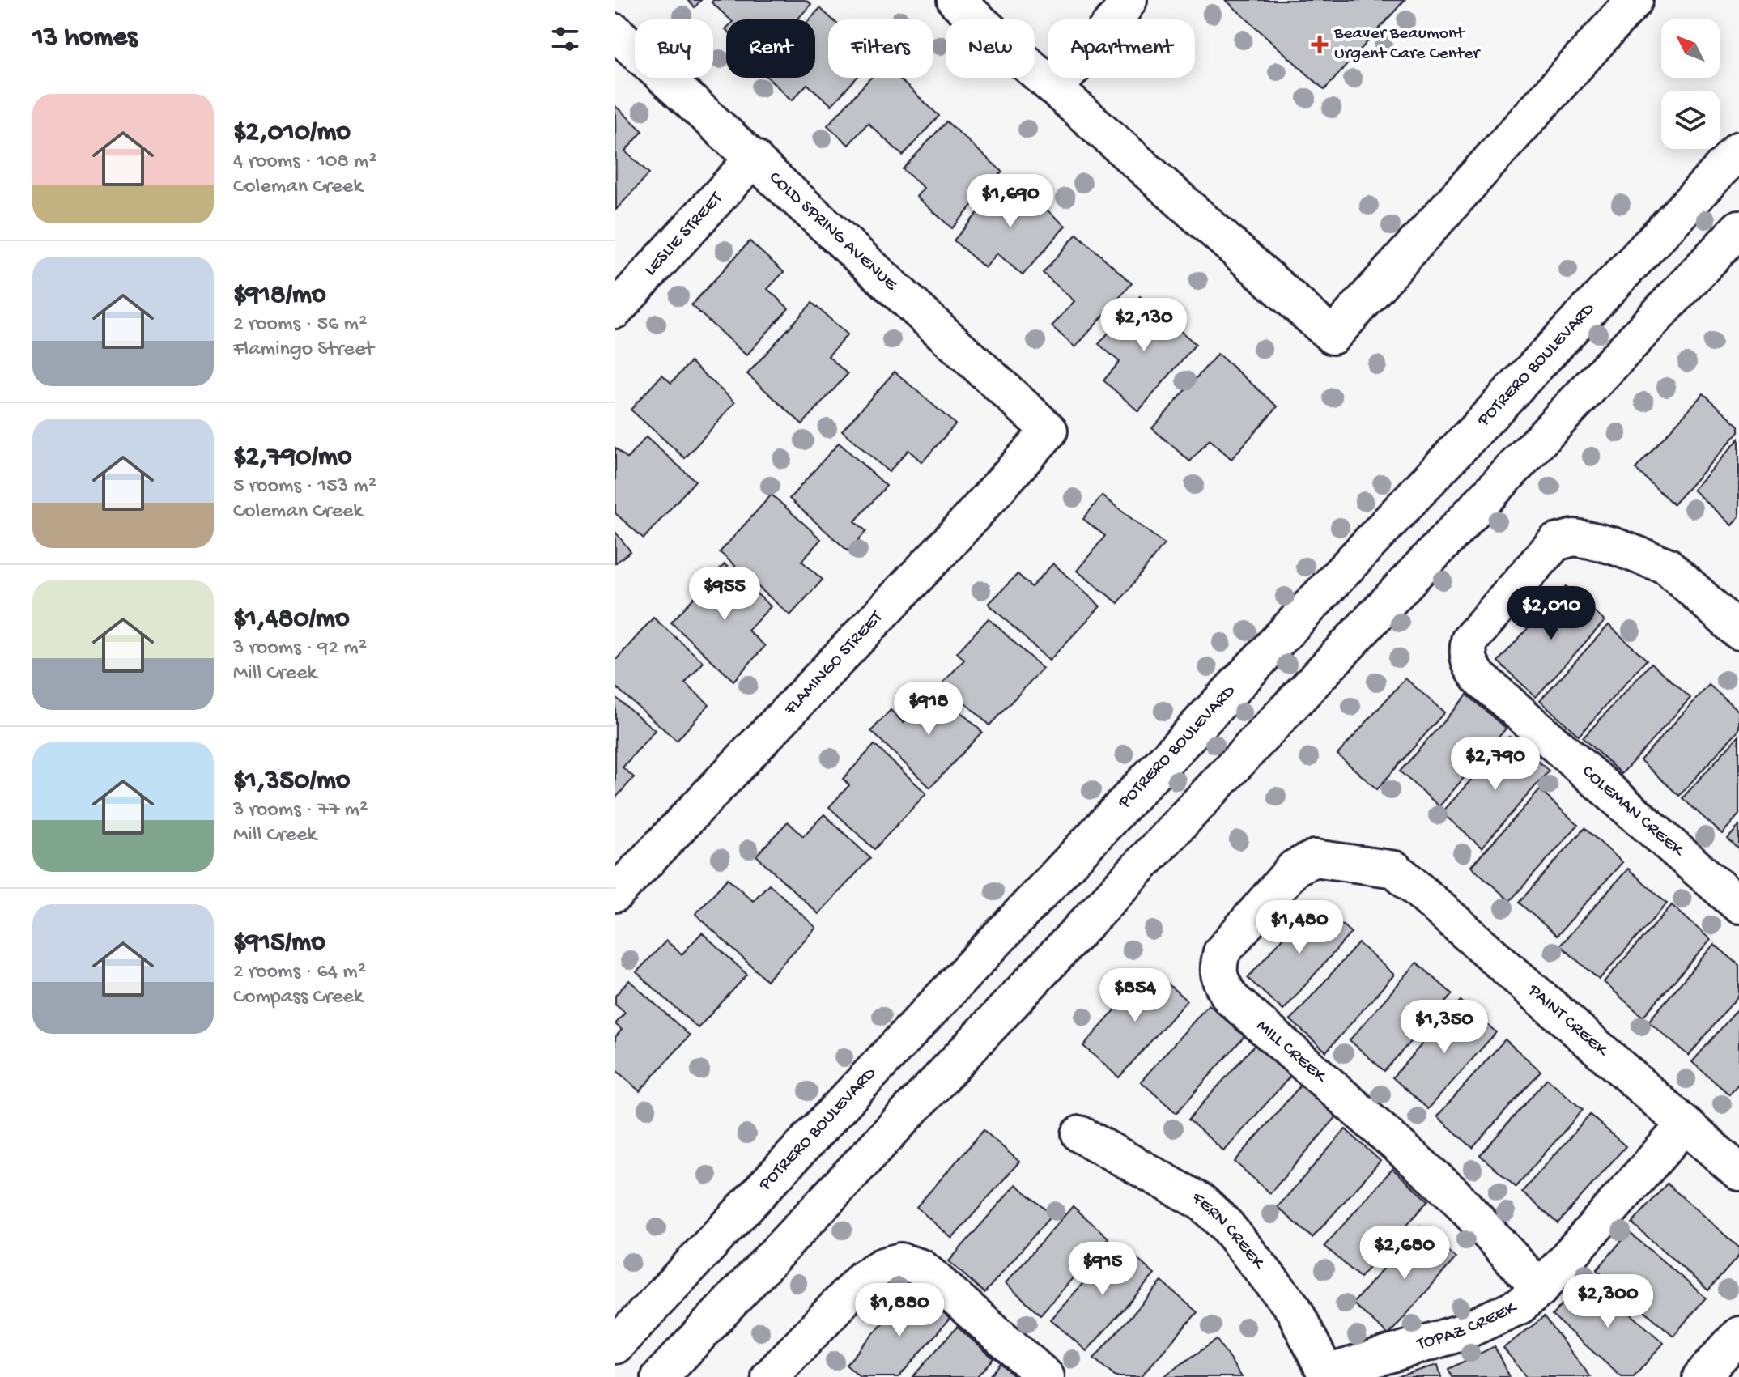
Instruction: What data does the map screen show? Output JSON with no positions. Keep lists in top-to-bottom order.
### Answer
{
  "streets": {
    "street": [
      "COLD SPRING AVENUE",
      "LESLIE STREET",
      "POTRERO BOULEVARD",
      "FLAMINGO STREET",
      "COLEMAN CREEK",
      "PAINT CREEK",
      "MILL CREEK",
      "FERN CREEK",
      "TOPAZ CREEK"
    ]
  },
  "crossings": [
    ["COLD SPRING AVENUE", "LESLIE STREET"],
    ["COLD SPRING AVENUE", "FLAMINGO STREET"],
    ["PAINT CREEK", "MILL CREEK"],
    ["PAINT CREEK", "TOPAZ CREEK"],
    ["MILL CREEK", "TOPAZ CREEK"],
    ["FERN CREEK", "TOPAZ CREEK"]
  ],
  "places": {
    "health": ["Beaver Beaumont Urgent Care Center"]
  },
  "north": "top left",
  "page": {
    "heading": "13 homes",
    "chip": [
      "Buy",
      "Rent",
      "Filters",
      "New",
      "Apartment"
    ],
    "list": [
      {
        "name": "$2,010/mo",
        "note": "4 rooms · 108 m² · Coleman Creek"
      },
      {
        "name": "$918/mo",
        "note": "2 rooms · 56 m² · Flamingo Street"
      },
      {
        "name": "$2,790/mo",
        "note": "5 rooms · 153 m² · Coleman Creek"
      },
      {
        "name": "$1,480/mo",
        "note": "3 rooms · 92 m² · Mill Creek"
      },
      {
        "name": "$1,350/mo",
        "note": "3 rooms · 77 m² · Mill Creek"
      },
      {
        "name": "$915/mo",
        "note": "2 rooms · 64 m² · Compass Creek"
      }
    ],
    "price": [
      "$1,690",
      "$2,130",
      "$955",
      "$2,010",
      "$918",
      "$2,790",
      "$1,480",
      "$854",
      "$1,350",
      "$2,680",
      "$915",
      "$2,300",
      "$1,880"
    ]
  }
}
